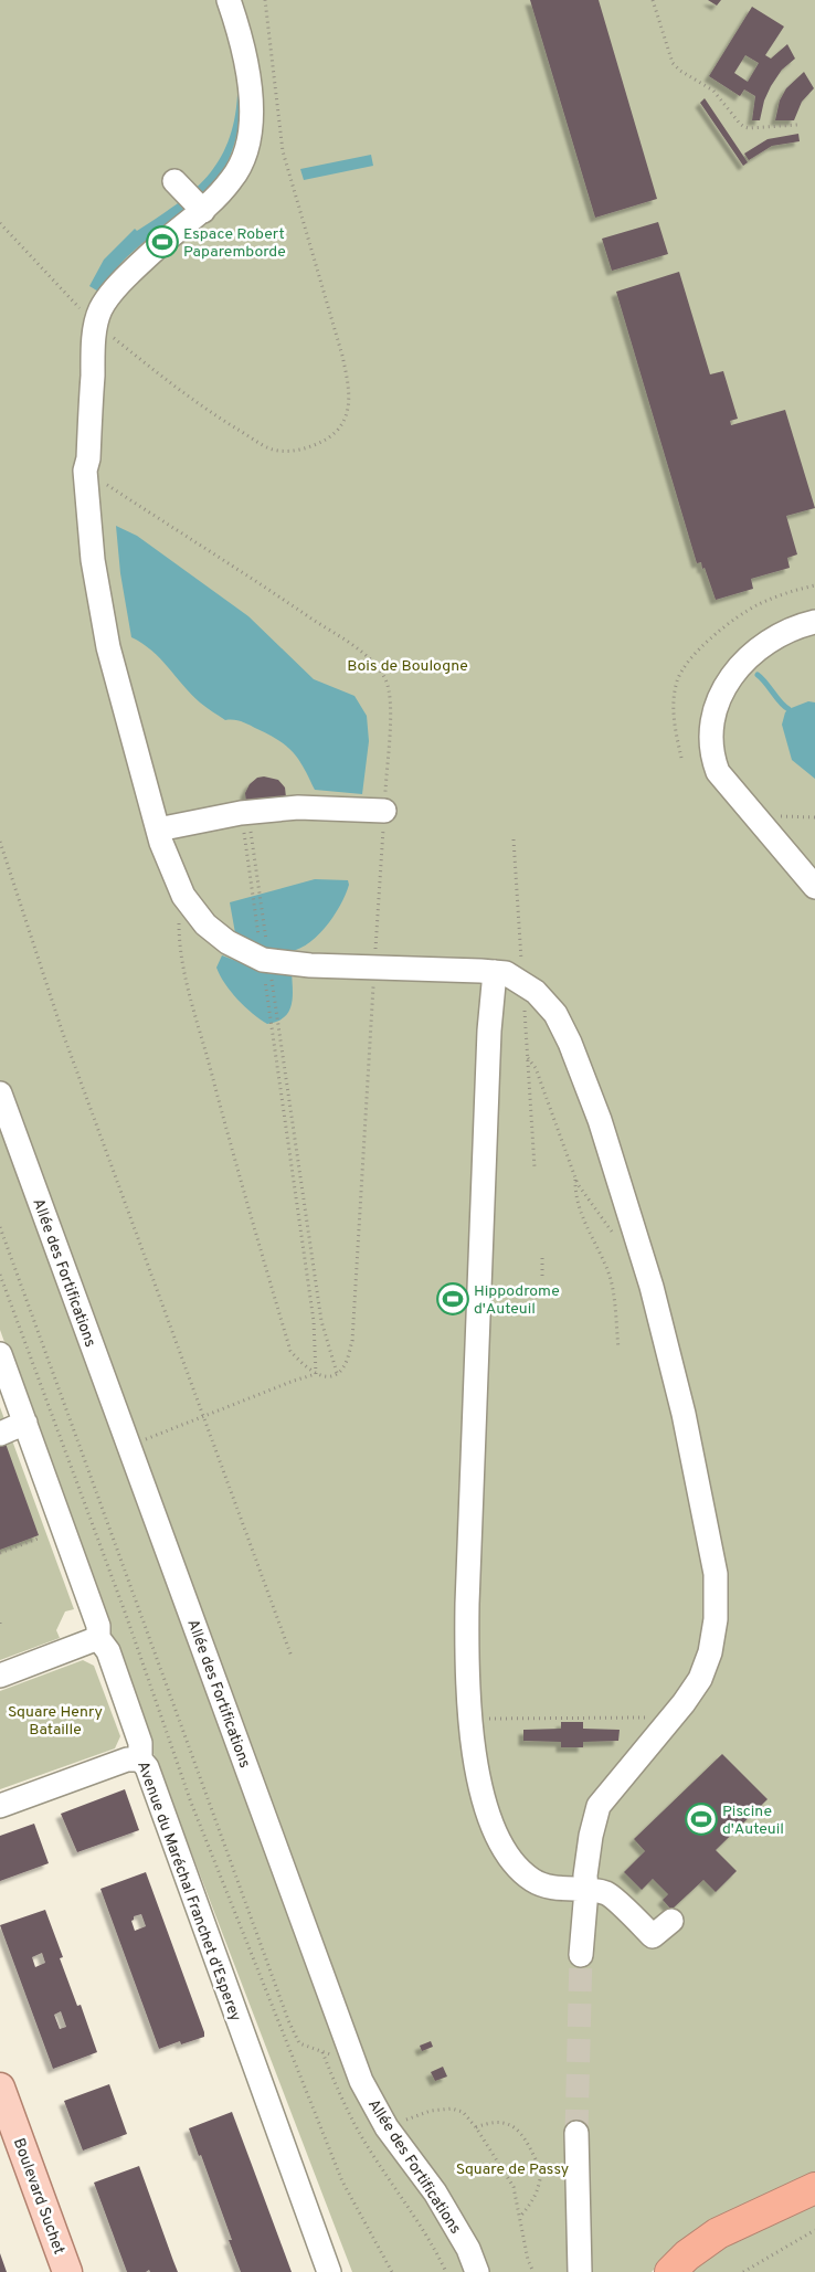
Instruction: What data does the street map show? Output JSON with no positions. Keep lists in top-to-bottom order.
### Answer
{
  "streets": {
    "main road": ["Boulevard Suchet"],
    "street": ["Allée des Fortifications", "Avenue du Maréchal Franchet d'Esperey"]
  },
  "parks": ["Bois de Boulogne", "Square Henry Bataille", "Square de Passy"],
  "places": {
    "sports": ["Espace Robert Paparemborde", "Hippodrome d'Auteuil", "Piscine d'Auteuil"]
  }
}
